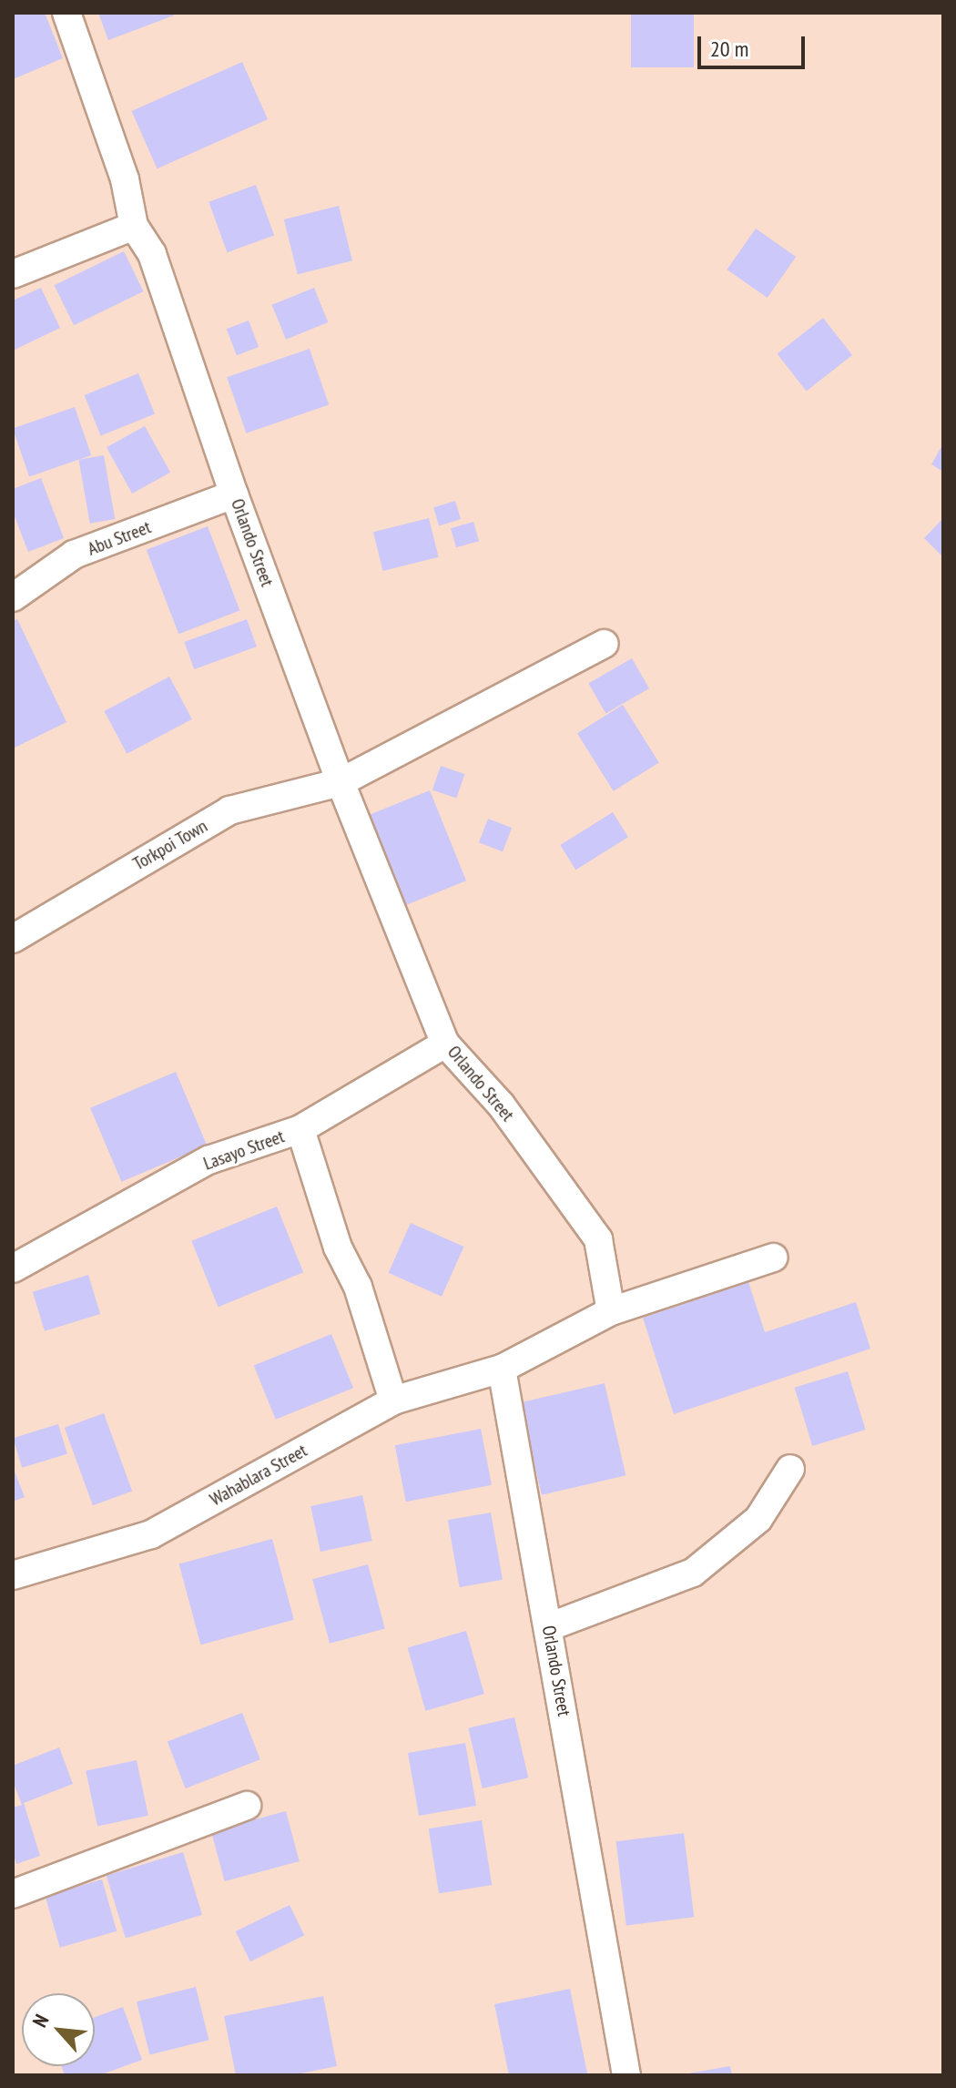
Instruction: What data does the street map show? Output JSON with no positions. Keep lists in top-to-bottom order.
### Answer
{
  "streets": {
    "street": [
      "Abu Street",
      "Orlando Street",
      "Torkpoi Town",
      "Lasayo Street",
      "Wahablara Street"
    ]
  },
  "crossings": [
    ["Abu Street", "Orlando Street"],
    ["Orlando Street", "Torkpoi Town"],
    ["Orlando Street", "Wahablara Street"],
    ["Lasayo Street", "Wahablara Street"]
  ],
  "scale_bar": "20 m",
  "north": "top left"
}
